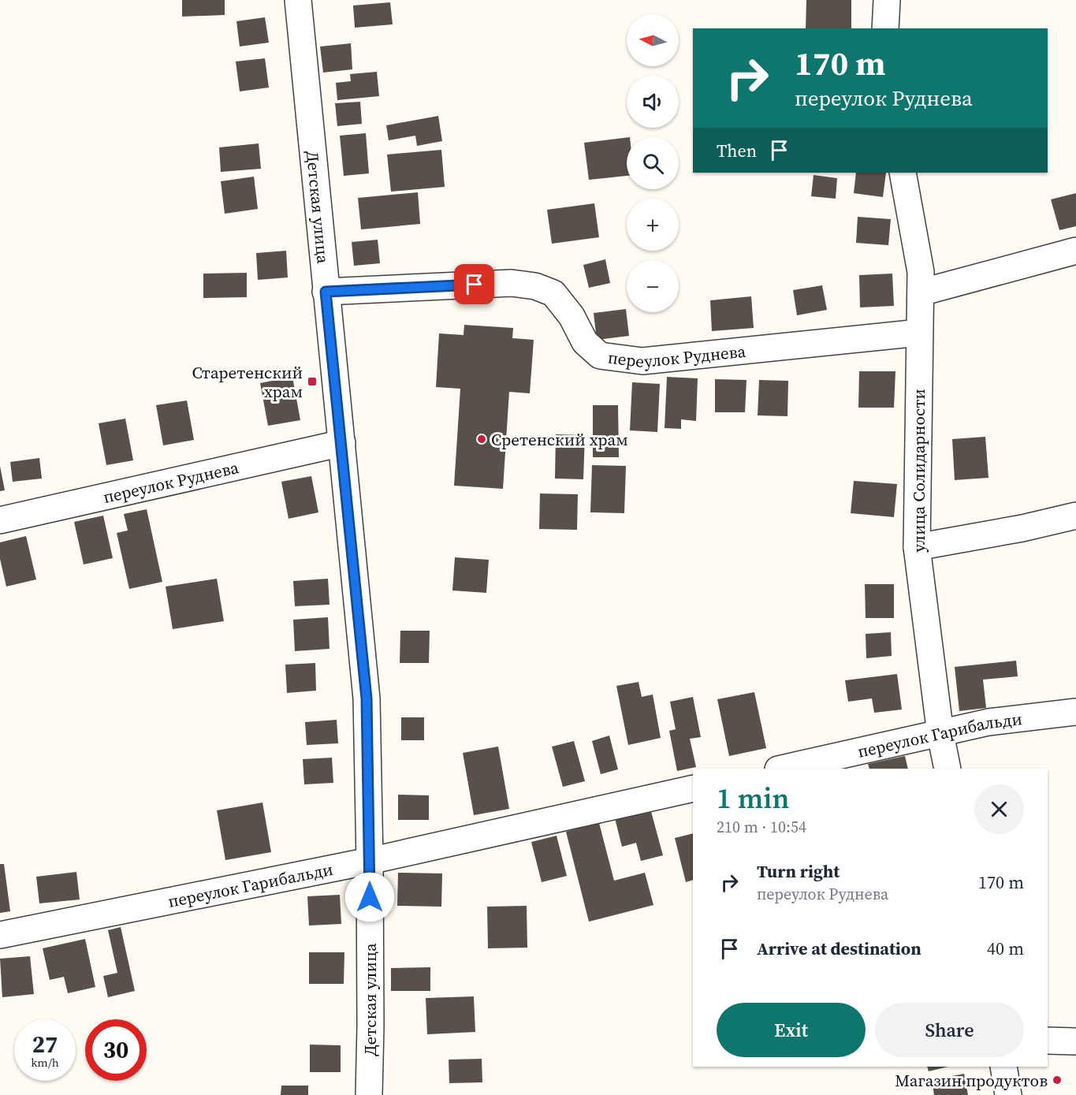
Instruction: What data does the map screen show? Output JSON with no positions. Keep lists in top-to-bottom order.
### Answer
{
  "streets": {
    "street": [
      "Детская улица",
      "переулок Руднева",
      "улица Солидарности",
      "переулок Гарибальди"
    ]
  },
  "crossings": [
    ["Детская улица", "переулок Руднева"],
    ["Детская улица", "переулок Гарибальди"],
    ["переулок Руднева", "улица Солидарности"],
    ["улица Солидарности", "переулок Гарибальди"]
  ],
  "places": {
    "transit": ["Старетенский храм"],
    "other": ["Сретенский храм", "Магазин продуктов"]
  },
  "north": "left",
  "page": {
    "map_buttons": ["+", "−"],
    "turn": ["170 m", "переулок Руднева"],
    "then": "Then",
    "heading": ["1 min", "210 m · 10:54"],
    "list": [
      {
        "name": "Turn right",
        "note": "переулок Руднева",
        "value": "170 m"
      },
      {
        "name": "Arrive at destination",
        "value": "40 m"
      }
    ],
    "buttons": ["Exit", "Share"],
    "speed": "27 km/h",
    "limit": "30"
  }
}
